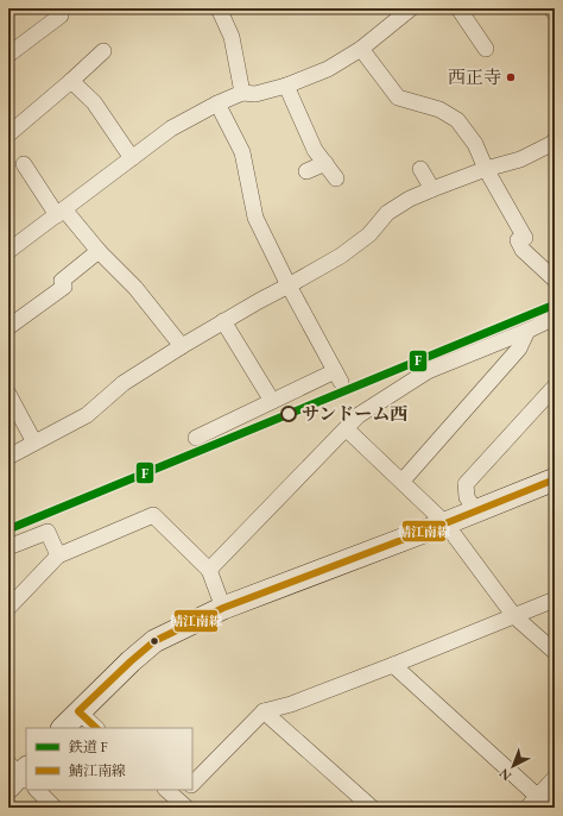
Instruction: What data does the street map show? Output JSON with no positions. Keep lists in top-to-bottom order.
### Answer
{
  "places": ["西正寺", "サンドーム西"],
  "lines": ["rail line F", "transit line 鯖江南線"],
  "legend": ["鉄道 F", "鯖江南線"],
  "north": "bottom left"
}
